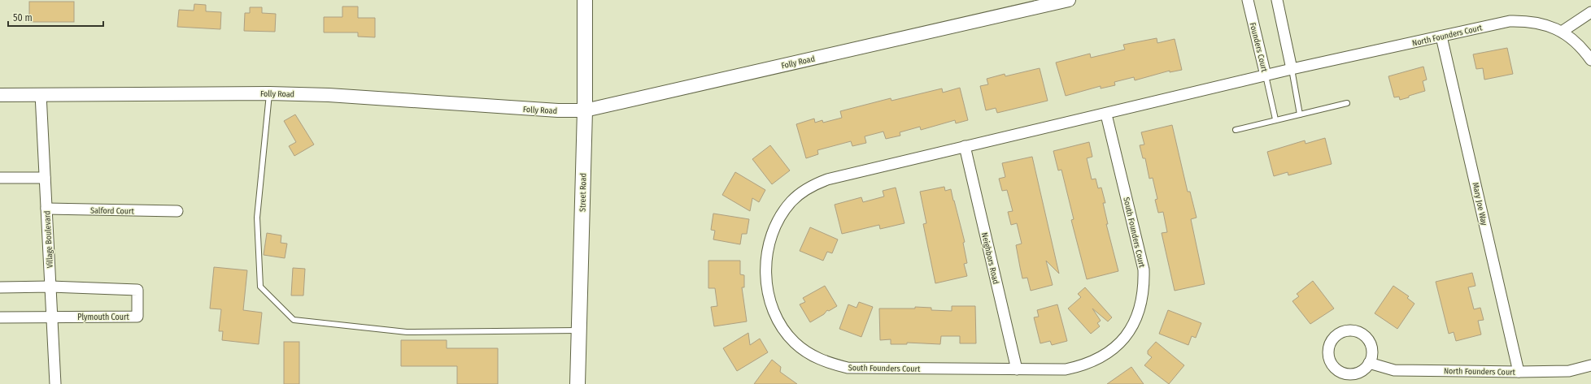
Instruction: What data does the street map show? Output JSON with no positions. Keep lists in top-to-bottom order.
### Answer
{
  "streets": {
    "main road": ["Street Road"],
    "street": [
      "North Founders Court",
      "Founders Court",
      "Folly Road",
      "Mary Joe Way",
      "Salford Court",
      "South Founders Court",
      "Village Boulevard",
      "Neighbors Road",
      "Plymouth Court"
    ]
  },
  "crossings": [
    ["North Founders Court", "Founders Court"],
    ["North Founders Court", "Mary Joe Way"],
    ["Founders Court", "South Founders Court"],
    ["Folly Road", "Street Road"],
    ["Folly Road", "Village Boulevard"],
    ["Salford Court", "Village Boulevard"],
    ["South Founders Court", "Neighbors Road"],
    ["Village Boulevard", "Plymouth Court"]
  ],
  "scale_bar": "50 m"
}
